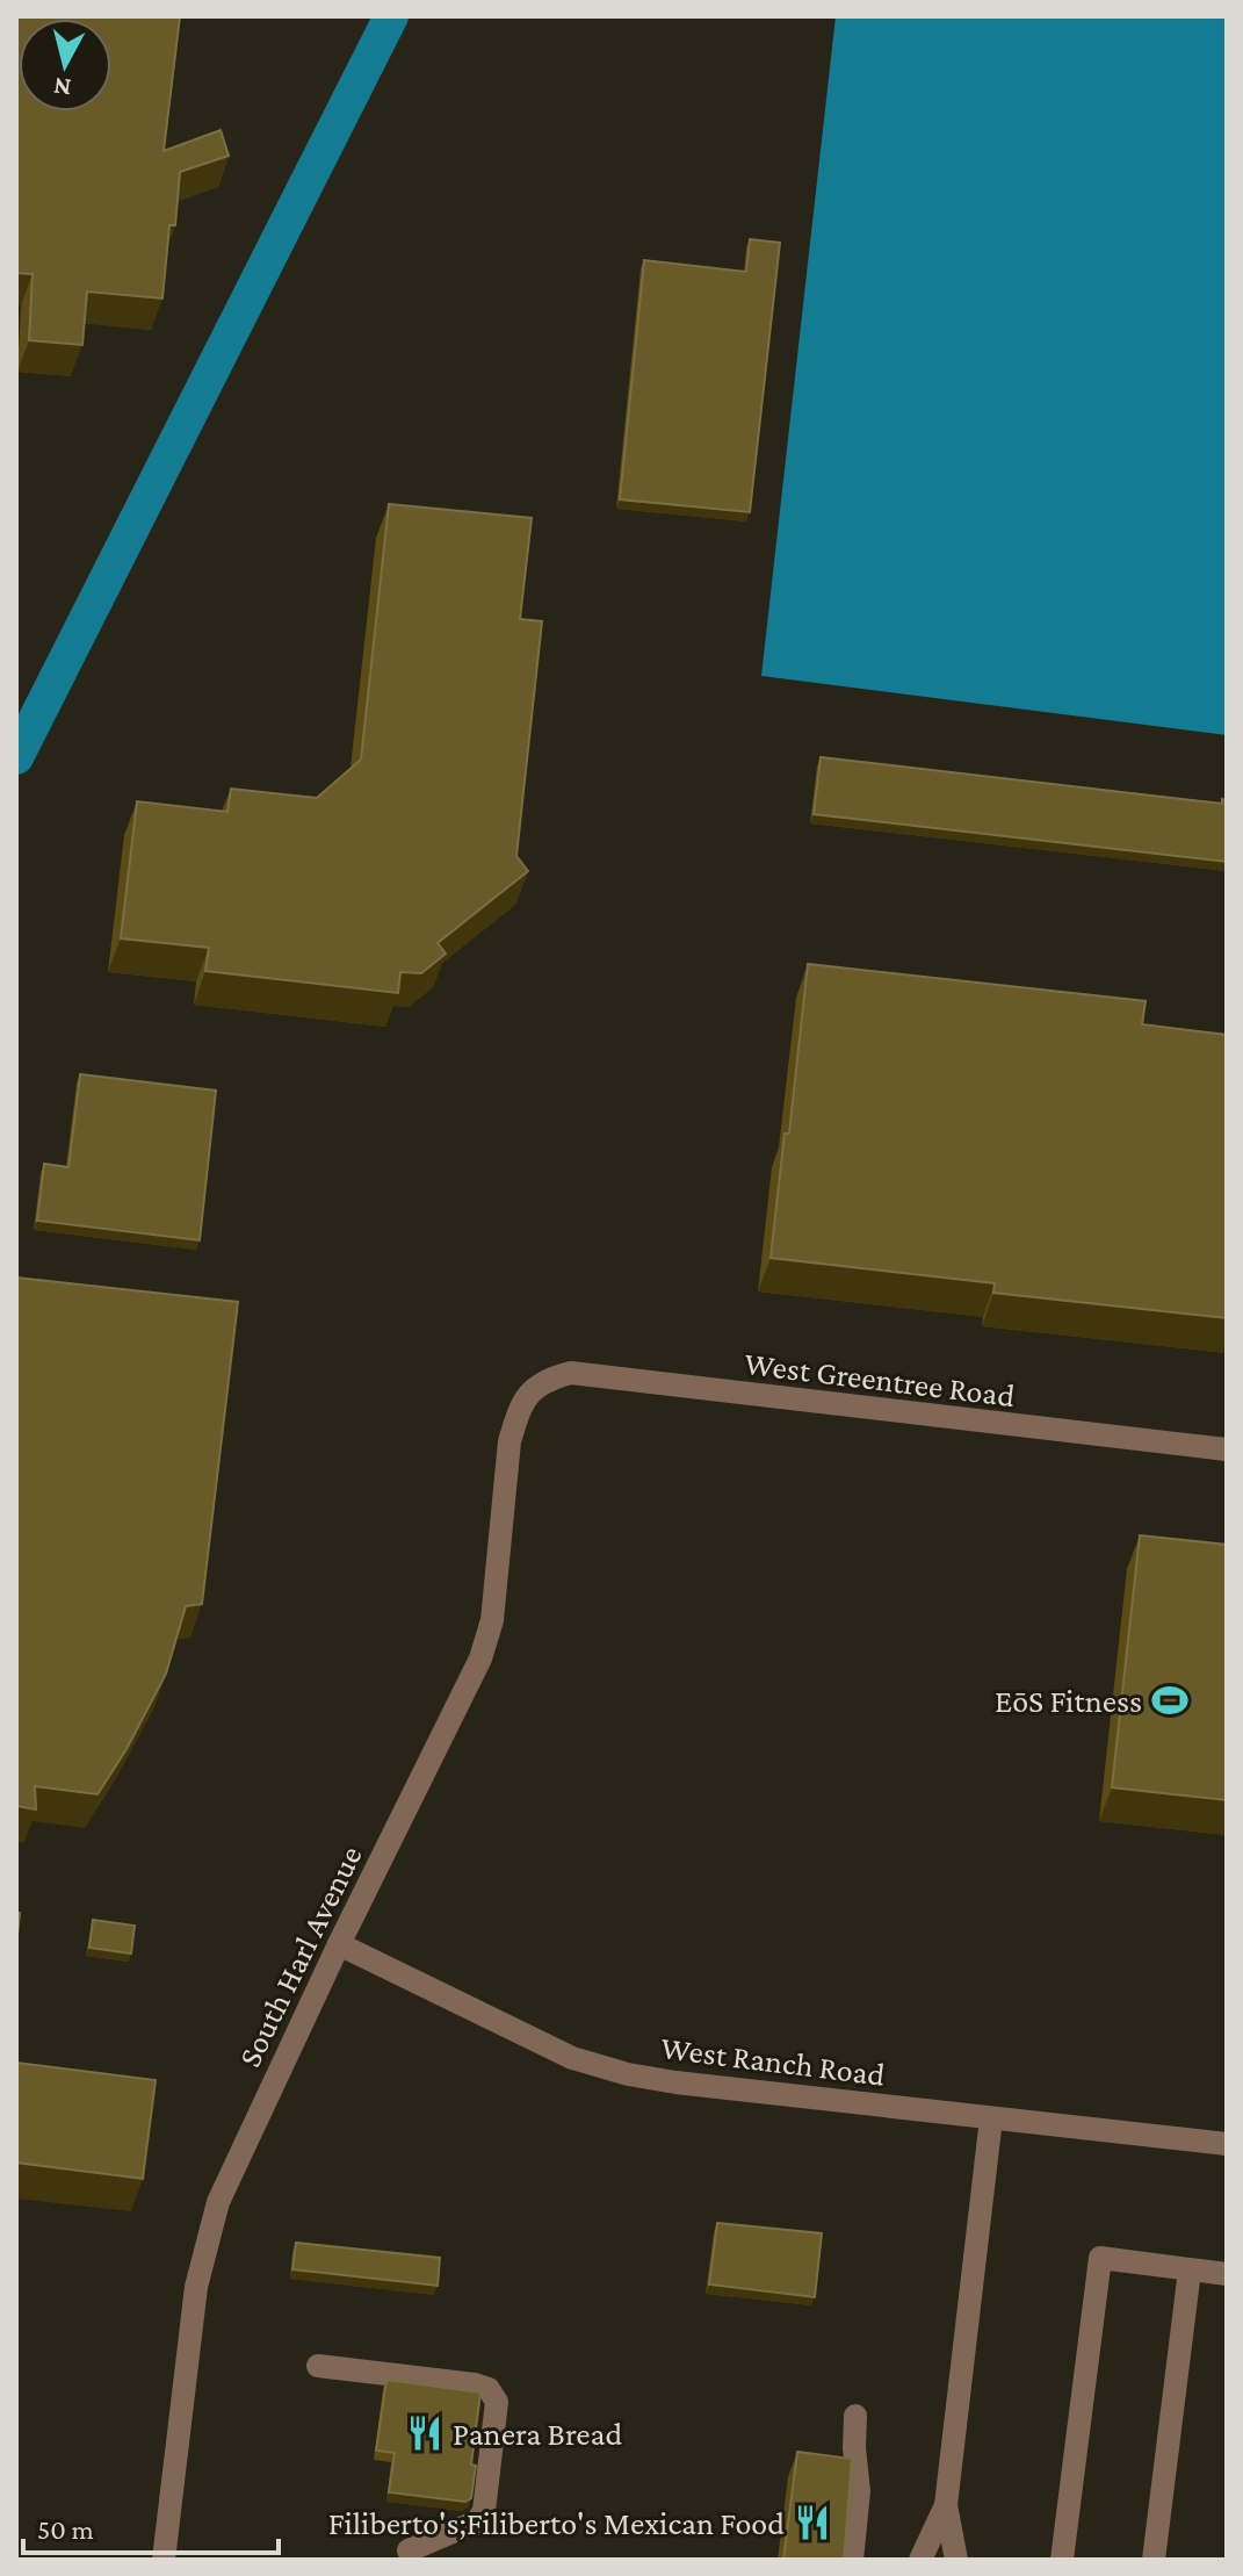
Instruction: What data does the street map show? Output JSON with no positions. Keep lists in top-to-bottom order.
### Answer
{
  "streets": {
    "street": ["West Greentree Road", "South Harl Avenue", "West Ranch Road"]
  },
  "crossings": [
    ["West Greentree Road", "South Harl Avenue"],
    ["South Harl Avenue", "West Ranch Road"]
  ],
  "places": {
    "sports": ["EōS Fitness"],
    "restaurant": ["Panera Bread", "Filiberto's;Filiberto's Mexican Food"]
  },
  "scale_bar": "50 m",
  "north": "bottom"
}
